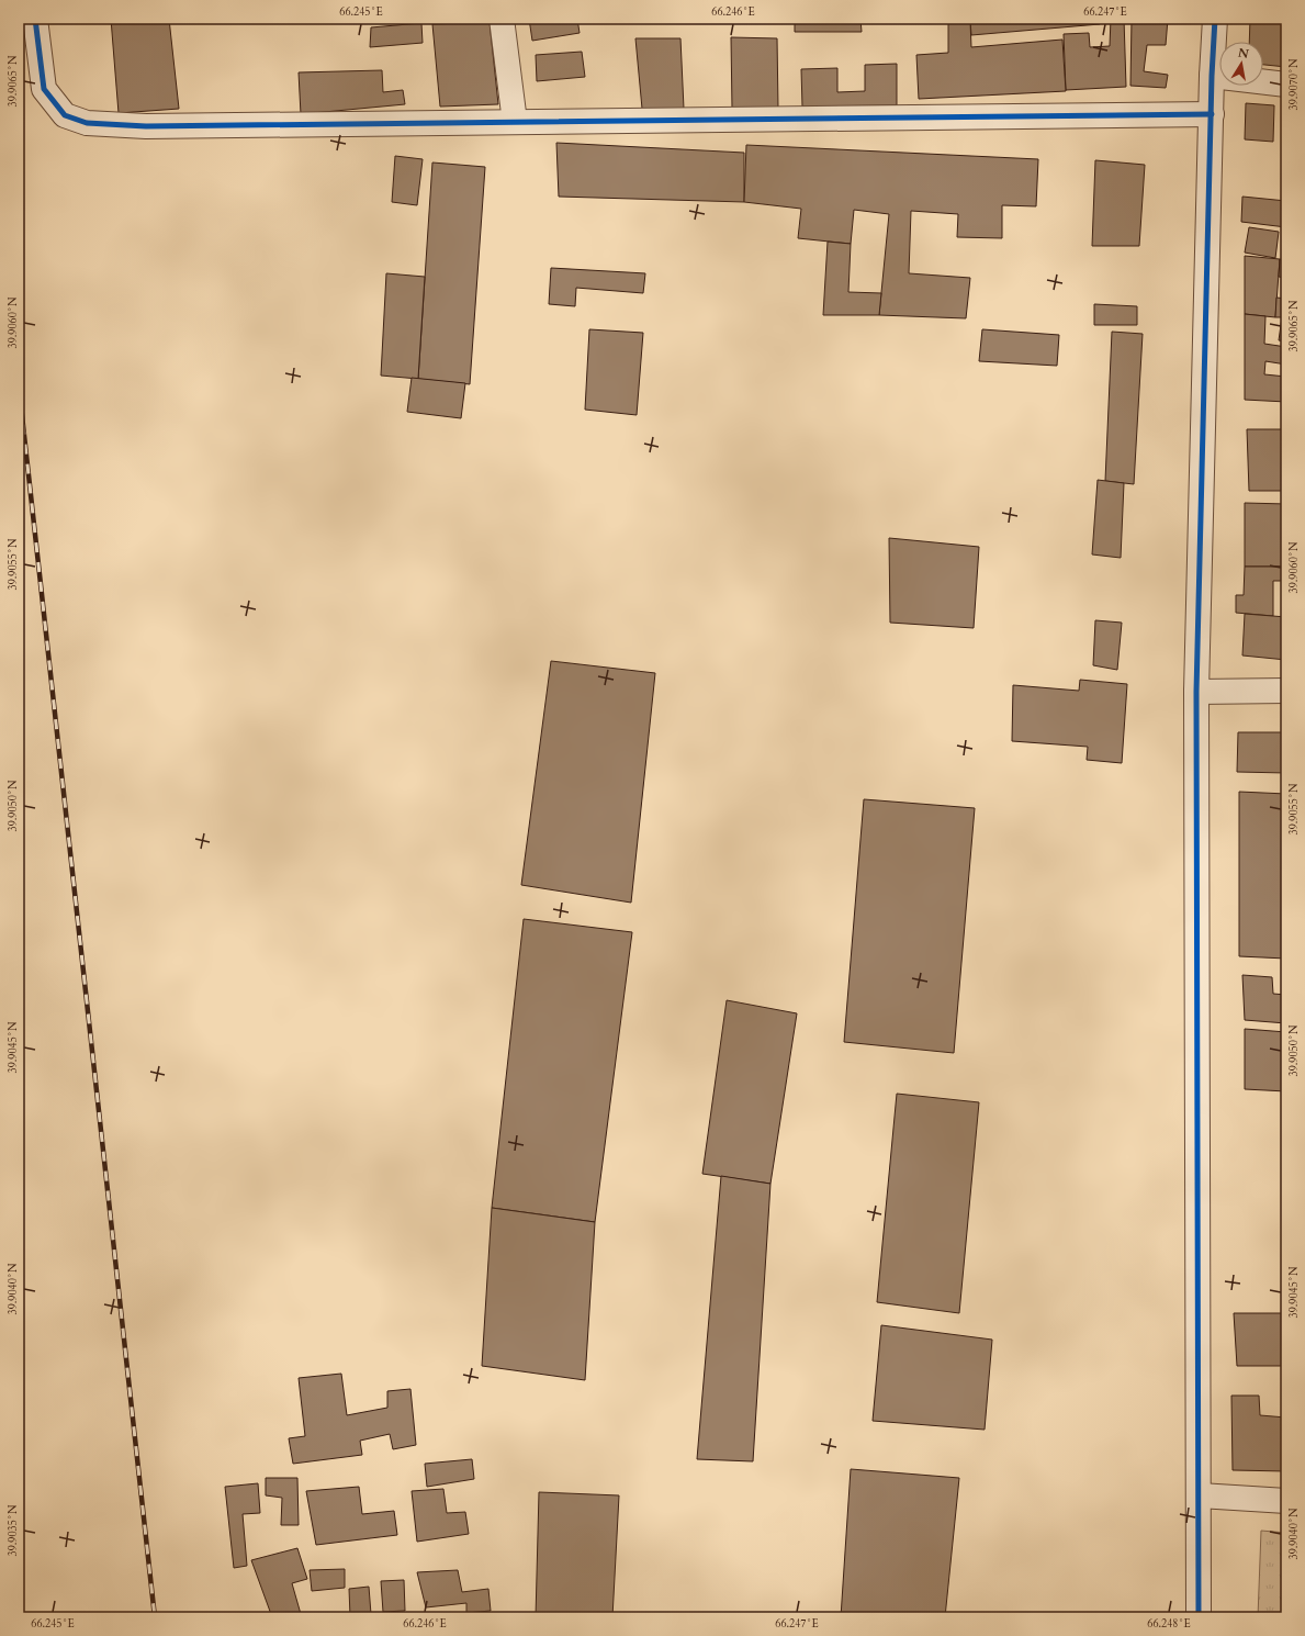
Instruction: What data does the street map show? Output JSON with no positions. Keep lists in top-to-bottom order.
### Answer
{
  "north": "top",
  "coordinates": [
    "66.245°E",
    "66.246°E",
    "66.247°E",
    "39.9065°N",
    "39.9070°N",
    "39.9060°N",
    "39.9055°N",
    "39.9050°N",
    "39.9045°N",
    "39.9040°N",
    "39.9035°N",
    "66.248°E"
  ]
}
